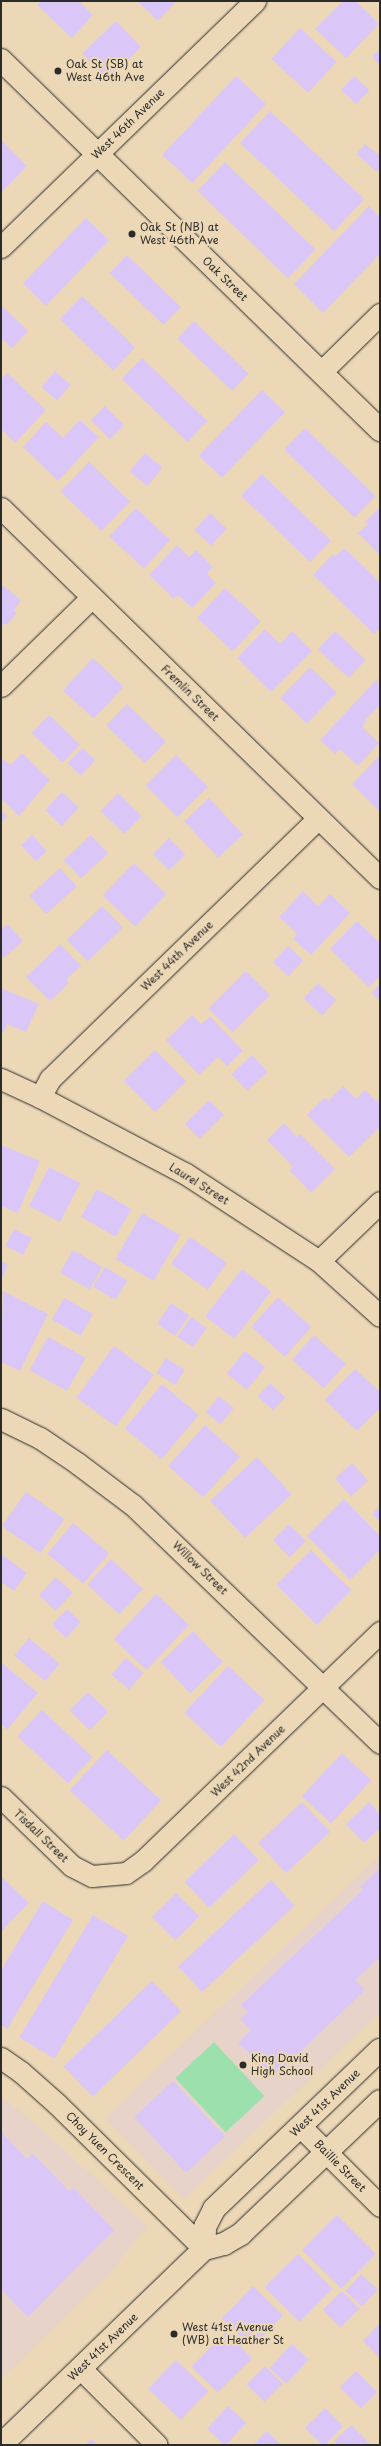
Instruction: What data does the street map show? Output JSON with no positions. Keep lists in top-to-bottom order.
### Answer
{
  "streets": {
    "main road": ["Oak Street", "West 41st Avenue"],
    "street": [
      "West 46th Avenue",
      "Fremlin Street",
      "West 44th Avenue",
      "Laurel Street",
      "Willow Street",
      "West 42nd Avenue",
      "Tisdall Street",
      "Choy Yuen Crescent",
      "Baillie Street"
    ]
  },
  "crossings": [
    ["West 46th Avenue", "Oak Street"],
    ["Fremlin Street", "West 44th Avenue"],
    ["West 44th Avenue", "Laurel Street"],
    ["Willow Street", "West 42nd Avenue"],
    ["West 42nd Avenue", "Tisdall Street"],
    ["West 41st Avenue", "Choy Yuen Crescent"],
    ["West 41st Avenue", "Baillie Street"]
  ],
  "places": [
    "Oak St (SB) at West 46th Ave",
    "Oak St (NB) at West 46th Ave",
    "King David High School",
    "West 41st Avenue (WB) at Heather St"
  ]
}
